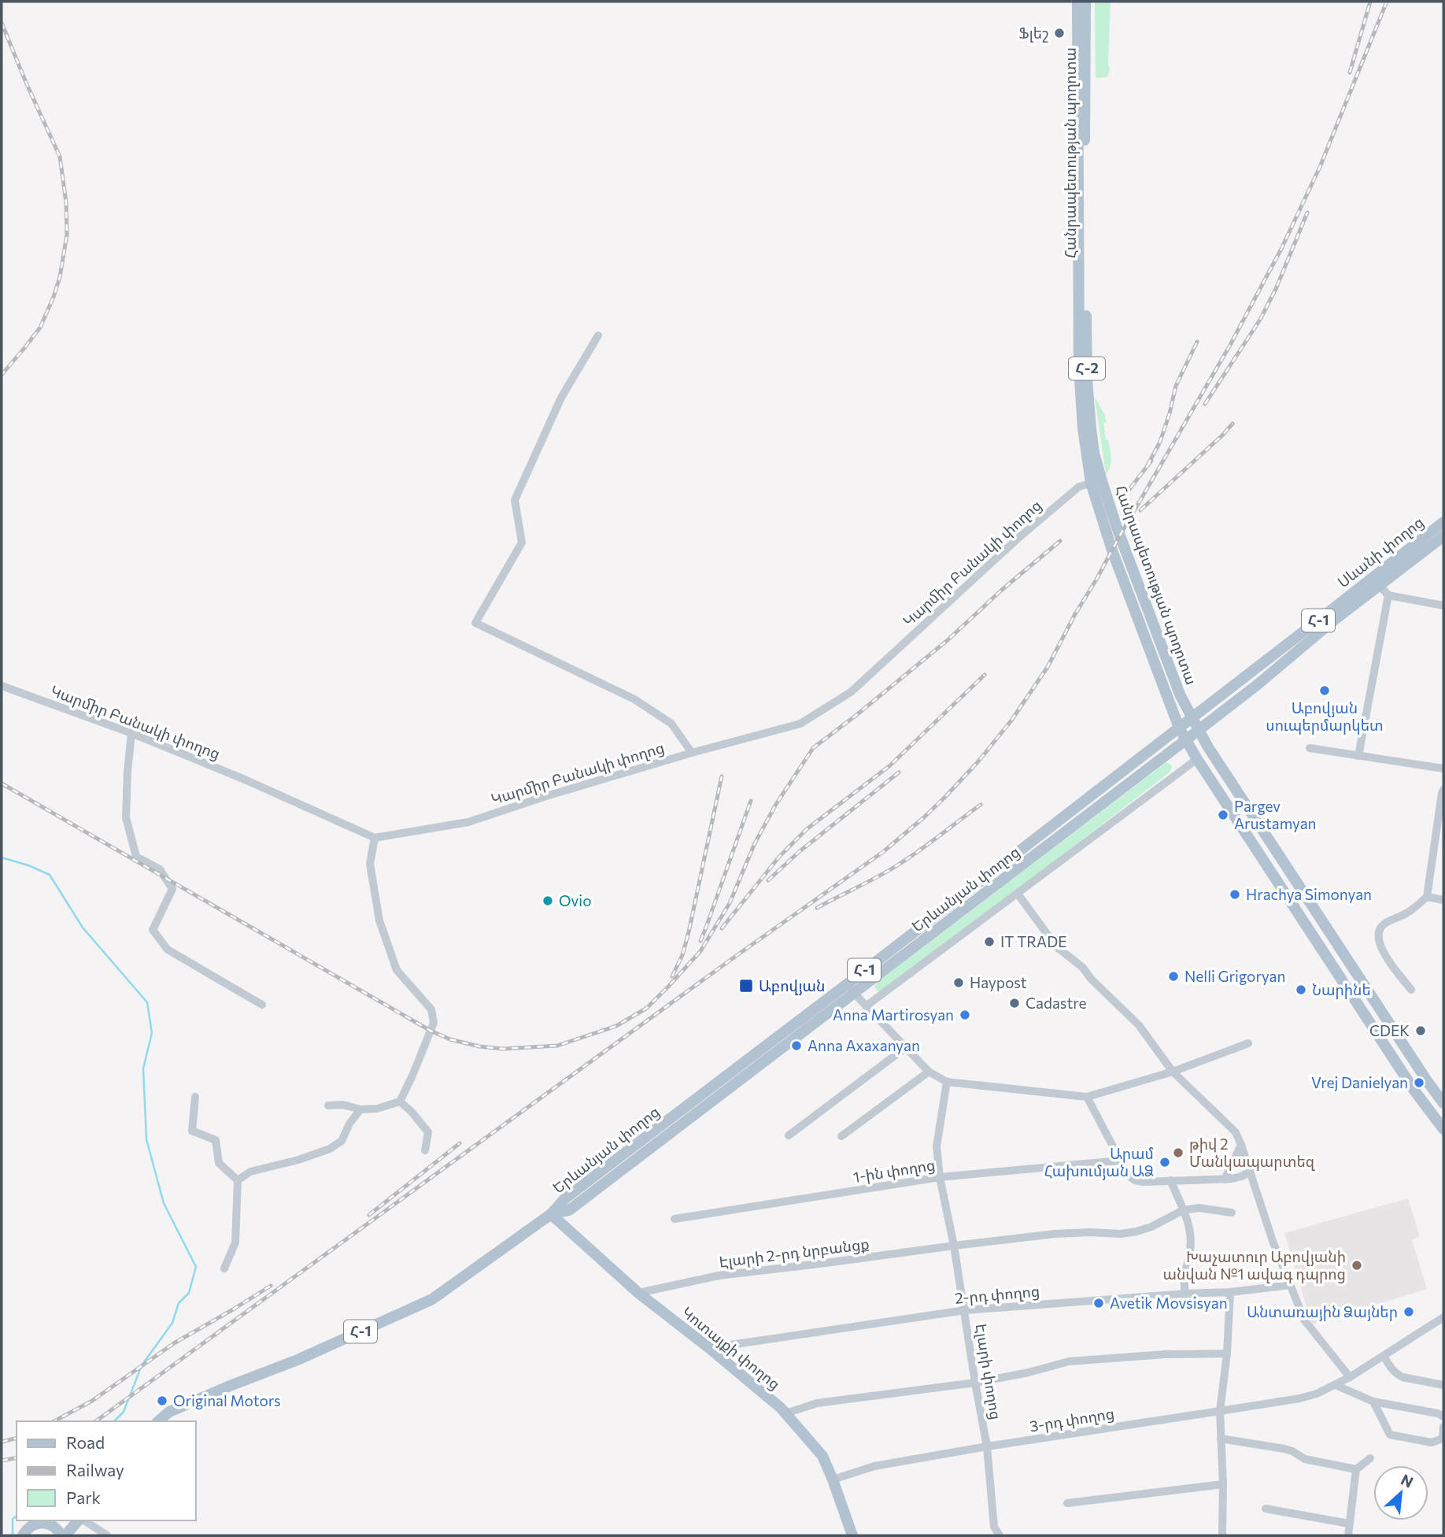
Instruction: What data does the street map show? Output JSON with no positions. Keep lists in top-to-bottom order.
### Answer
{
  "streets": {
    "main road": [
      "Հանրապետության պողոտա",
      "Հ-2",
      "Սևանի փողոց",
      "Հ-1",
      "Երևանյան փողոց",
      "Կոտայքի փողոց"
    ],
    "street": [
      "Կարմիր Բանակի փողոց",
      "1-ին փողոց",
      "Էլարի 2-րդ նրբանցք",
      "2-րդ փողոց",
      "Էլարի փողոց",
      "3-րդ փողոց"
    ]
  },
  "crossings": [
    ["Հանրապետության պողոտա", "Հ-2"],
    ["Հանրապետության պողոտա", "Սևանի փողոց"],
    ["Հանրապետության պողոտա", "Կարմիր Բանակի փողոց"],
    ["Հանրապետության պողոտա", "Երևանյան փողոց"],
    ["Հ-2", "Կարմիր Բանակի փողոց"],
    ["Սևանի փողոց", "Երևանյան փողոց"],
    ["Հ-1", "Երևանյան փողոց"],
    ["Հ-1", "Կոտայքի փողոց"],
    ["Երևանյան փողոց", "Կոտայքի փողոց"],
    ["1-ին փողոց", "Էլարի փողոց"],
    ["Էլարի 2-րդ նրբանցք", "Կոտայքի փողոց"],
    ["Էլարի 2-րդ նրբանցք", "Էլարի փողոց"],
    ["2-րդ փողոց", "Կոտայքի փողոց"],
    ["2-րդ փողոց", "Էլարի փողոց"],
    ["Կոտայքի փողոց", "3-րդ փողոց"],
    ["Էլարի փողոց", "3-րդ փողոց"]
  ],
  "places": {
    "other": [
      "Ֆլեշ",
      "Աբովյան սուպերմարկետ",
      "Pargev Arustamyan",
      "Hrachya Simonyan",
      "Ovio",
      "IT TRADE",
      "Nelli Grigoryan",
      "Haypost",
      "Նարինե",
      "Cadastre",
      "Anna Martirosyan",
      "CDEK",
      "Anna Axaxanyan",
      "Vrej Danielyan",
      "թիվ 2 Մանկապարտեզ",
      "Արամ Հախումյան ԱՁ",
      "Խաչատուր Աբովյանի անվան №1 ավագ դպրոց",
      "Avetik Movsisyan",
      "Անտառային Ձայներ",
      "Original Motors"
    ],
    "transit": ["Աբովյան"]
  },
  "legend": ["Road", "Railway", "Park"],
  "north": "top right"
}
